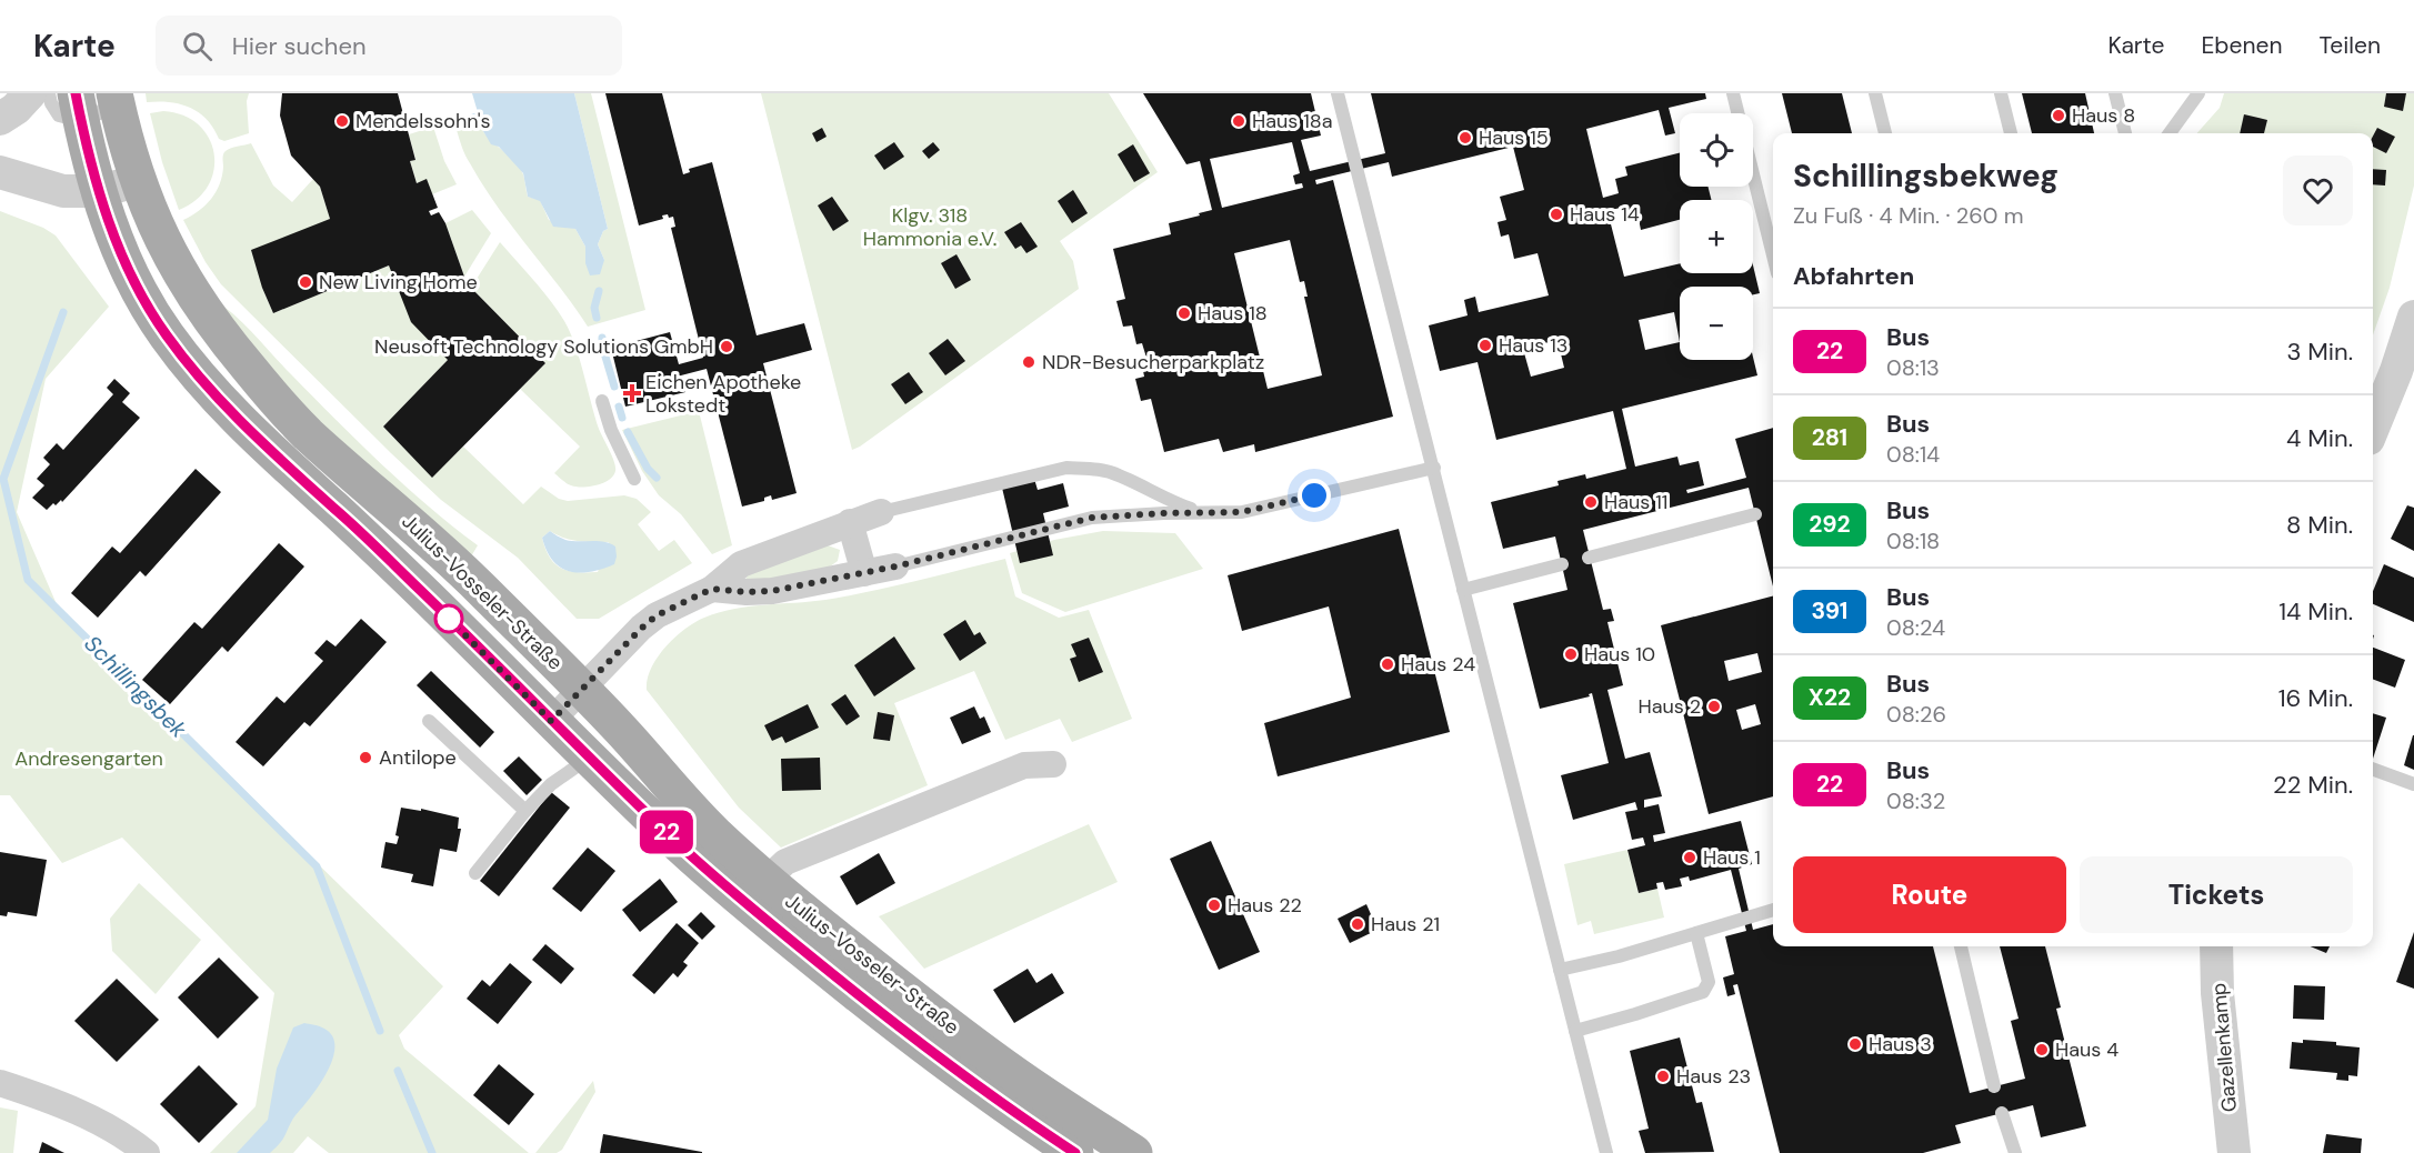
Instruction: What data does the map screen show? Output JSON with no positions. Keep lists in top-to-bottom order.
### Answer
{
  "streets": {
    "main road": ["Julius-Vosseler-Straße"],
    "street": ["Gazellenkamp"]
  },
  "water": ["Schillingsbek"],
  "parks": ["Klgv. 318 Hammonia e.V.", "Andresengarten"],
  "places": {
    "other": [
      "Haus 8",
      "Mendelssohn's",
      "Haus 18a",
      "Haus 15",
      "Haus 14",
      "New Living Home",
      "Haus 18",
      "Haus 13",
      "Neusoft Technology Solutions GmbH",
      "NDR-Besucherparkplatz",
      "Haus 11",
      "Haus 10",
      "Haus 24",
      "Haus 2",
      "Antilope",
      "Haus 1",
      "Haus 22",
      "Haus 21",
      "Haus 3",
      "Haus 4",
      "Haus 23"
    ],
    "health": ["Eichen Apotheke Lokstedt"]
  },
  "lines": ["bus line 22"],
  "page": {
    "header": "Karte",
    "search": "Hier suchen",
    "nav": ["Karte", "Ebenen", "Teilen"],
    "on_map": "22",
    "map_buttons": ["+", "−"],
    "heading": [
      ["Schillingsbekweg", "Zu Fuß · 4 Min. · 260 m"],
      "Abfahrten"
    ],
    "list": [
      {
        "mark": "22",
        "name": "Bus",
        "note": "08:13",
        "value": "3 Min."
      },
      {
        "mark": "281",
        "name": "Bus",
        "note": "08:14",
        "value": "4 Min."
      },
      {
        "mark": "292",
        "name": "Bus",
        "note": "08:18",
        "value": "8 Min."
      },
      {
        "mark": "391",
        "name": "Bus",
        "note": "08:24",
        "value": "14 Min."
      },
      {
        "mark": "X22",
        "name": "Bus",
        "note": "08:26",
        "value": "16 Min."
      },
      {
        "mark": "22",
        "name": "Bus",
        "note": "08:32",
        "value": "22 Min."
      }
    ],
    "buttons": ["Route", "Tickets"]
  }
}
